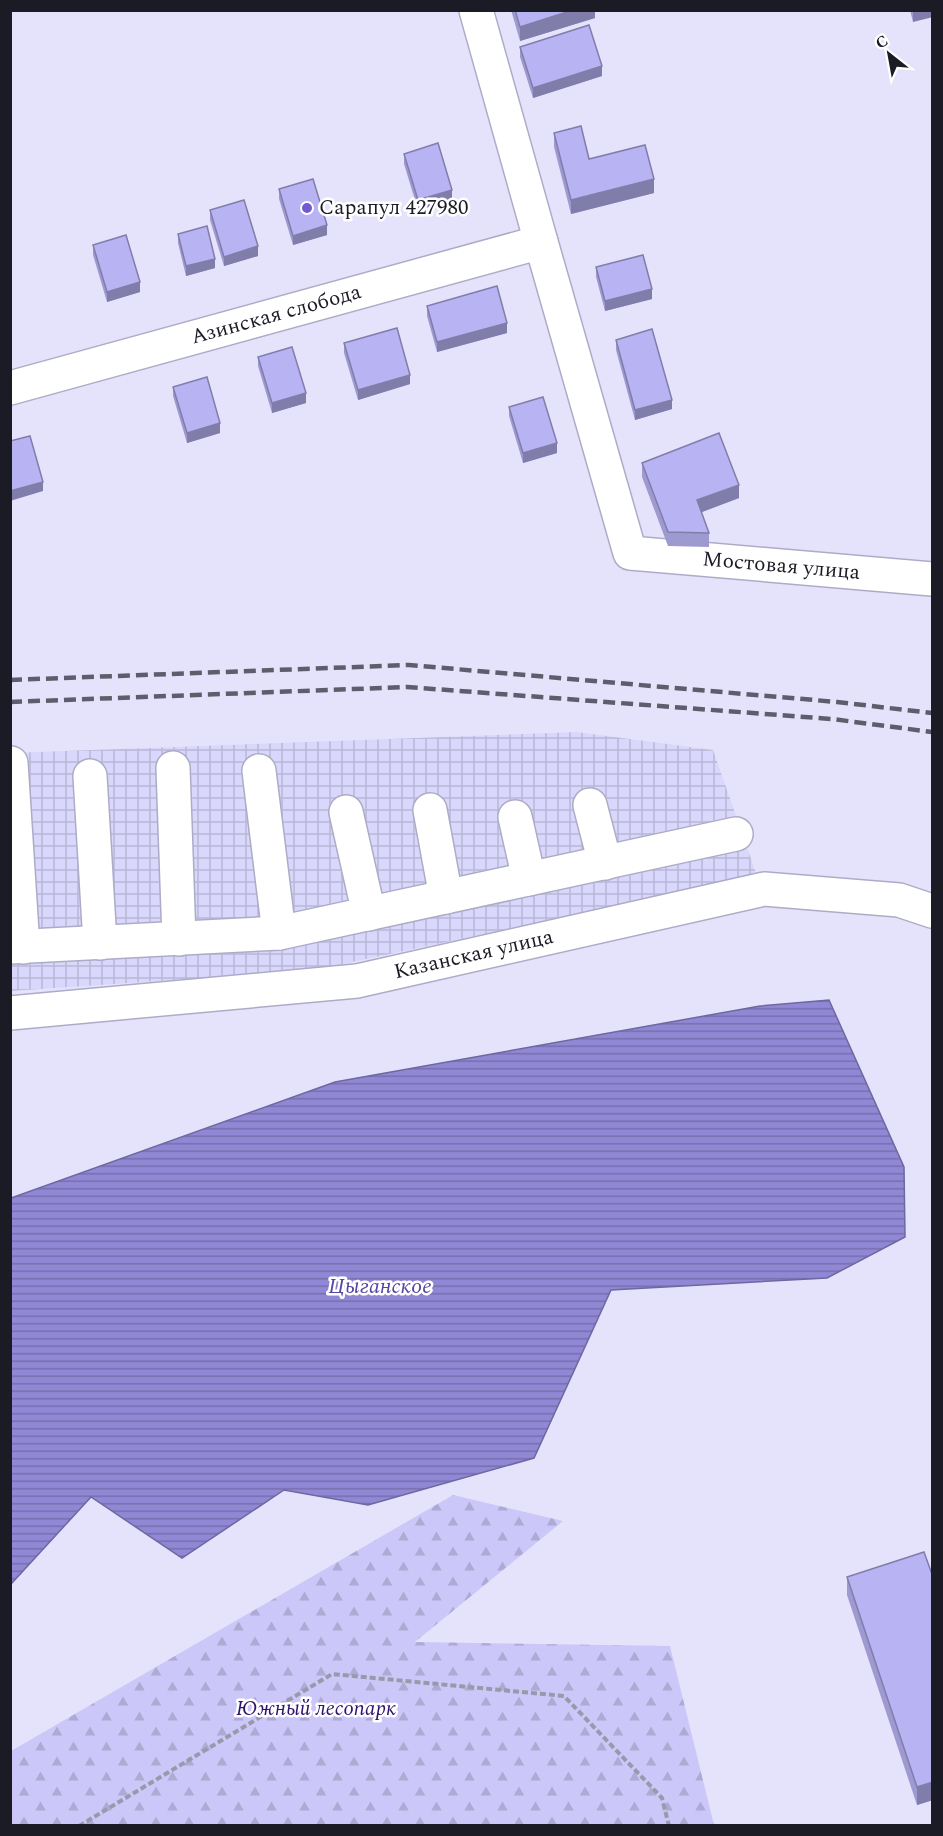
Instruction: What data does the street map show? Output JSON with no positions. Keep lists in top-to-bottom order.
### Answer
{
  "streets": {
    "street": ["Азинская слобода", "Мостовая улица", "Казанская улица"]
  },
  "crossings": [
    ["Азинская слобода", "Мостовая улица"]
  ],
  "water": ["Цыганское"],
  "parks": ["Южный лесопарк"],
  "places": ["Сарапул 427980"],
  "north": "top left"
}
